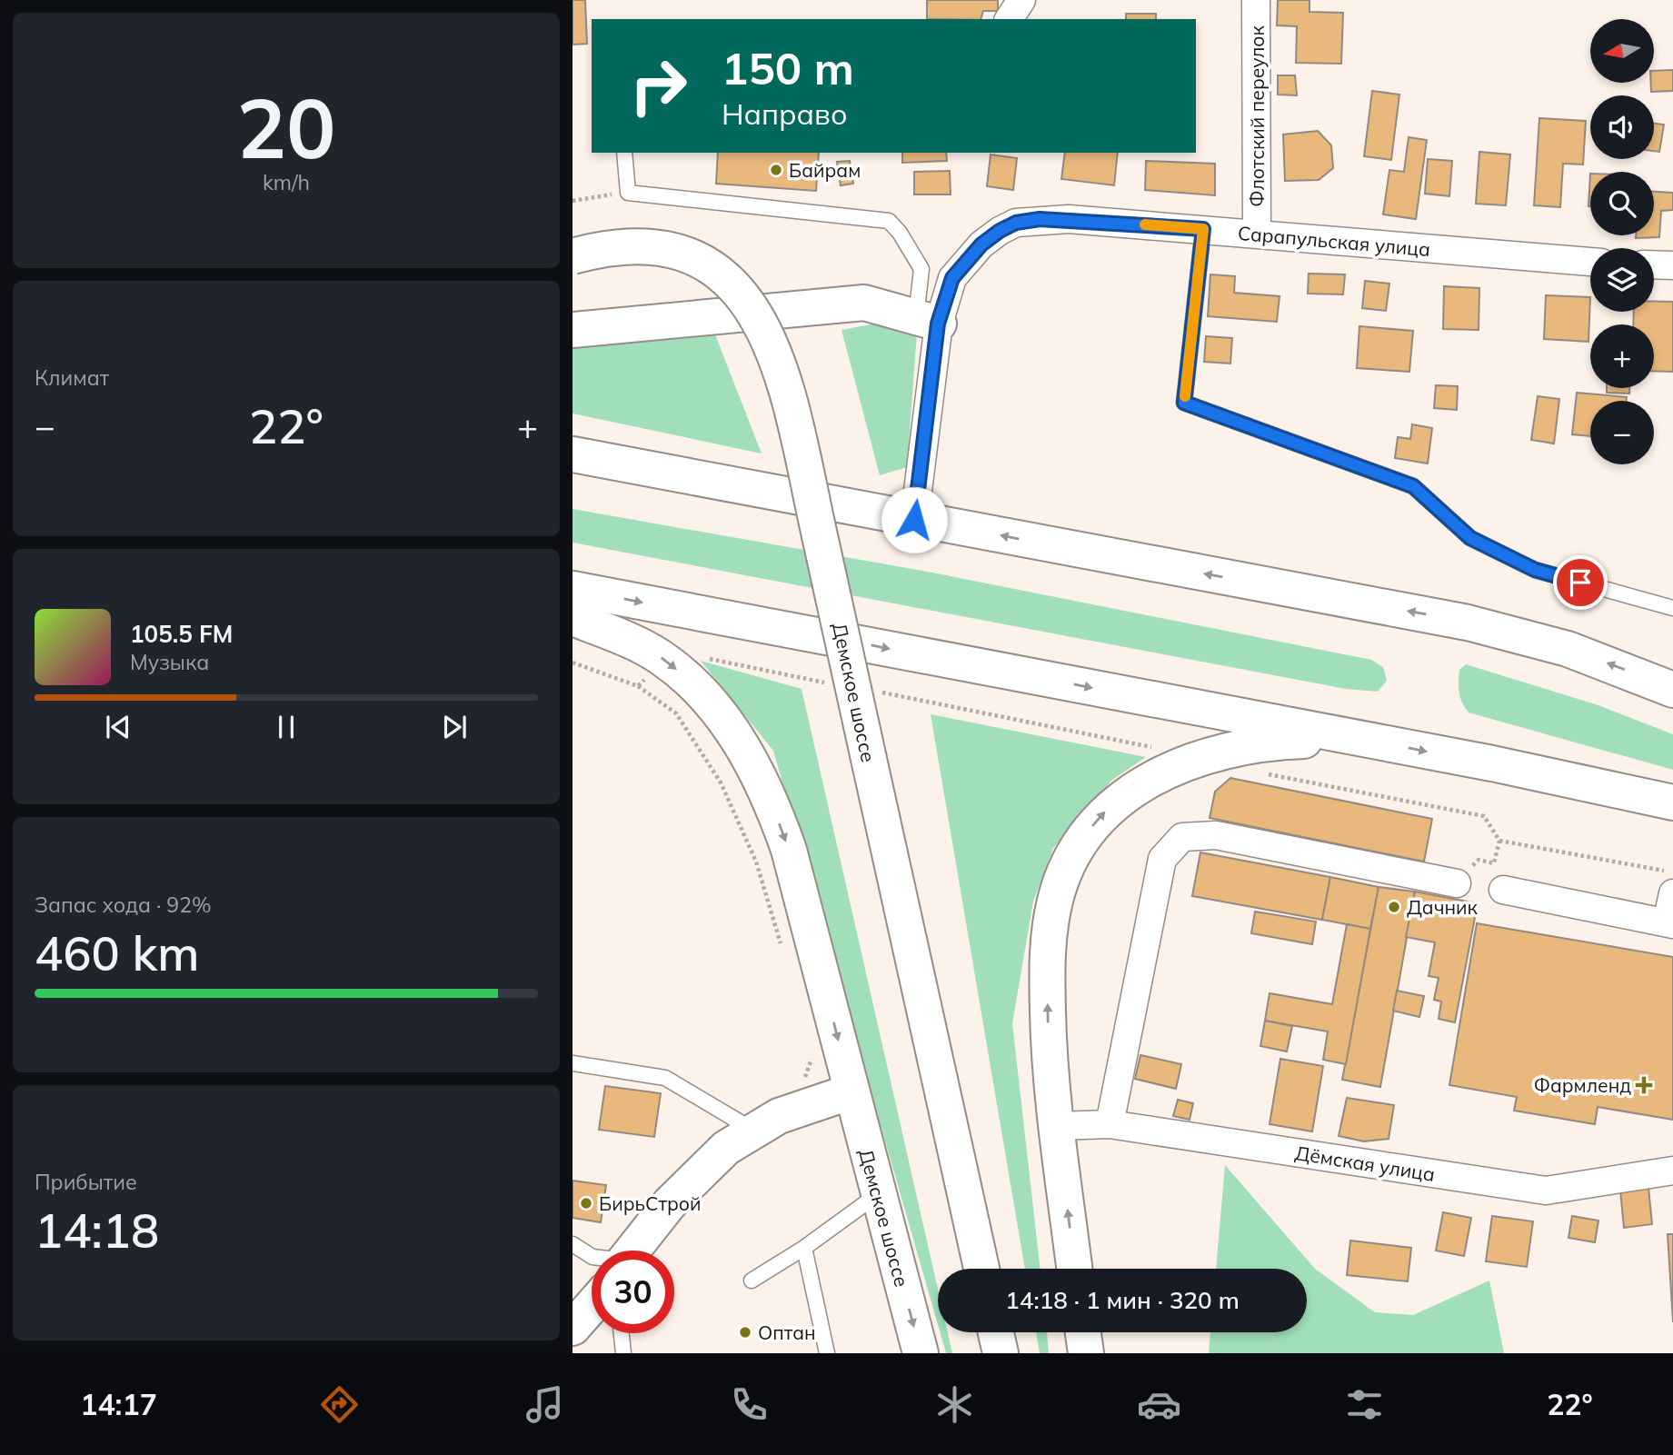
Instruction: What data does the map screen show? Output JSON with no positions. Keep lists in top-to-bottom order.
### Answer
{
  "streets": {
    "main road": ["Демское шоссе"],
    "street": ["Флотский переулок", "Сарапульская улица", "Дёмская улица"]
  },
  "crossings": [
    ["Флотский переулок", "Сарапульская улица"]
  ],
  "places": {
    "other": [
      "Байрам",
      "Дачник",
      "БирьСтрой",
      "Оптан"
    ],
    "health": ["Фармленд"]
  },
  "north": "left",
  "page": {
    "tile": [
      ["20", "km/h"],
      "Климат",
      ["Запас хода · 92%", "460 km"],
      ["Прибытие", "14:18"]
    ],
    "map_buttons": ["+", "−"],
    "turn": ["150 m", "Направо"],
    "heat": ["−", "22°", "+"],
    "song": ["105.5 FM", "Музыка"],
    "limit": "30",
    "trip": "14:18 · 1 мин · 320 m",
    "tabs": ["14:17", "22°"]
  }
}
